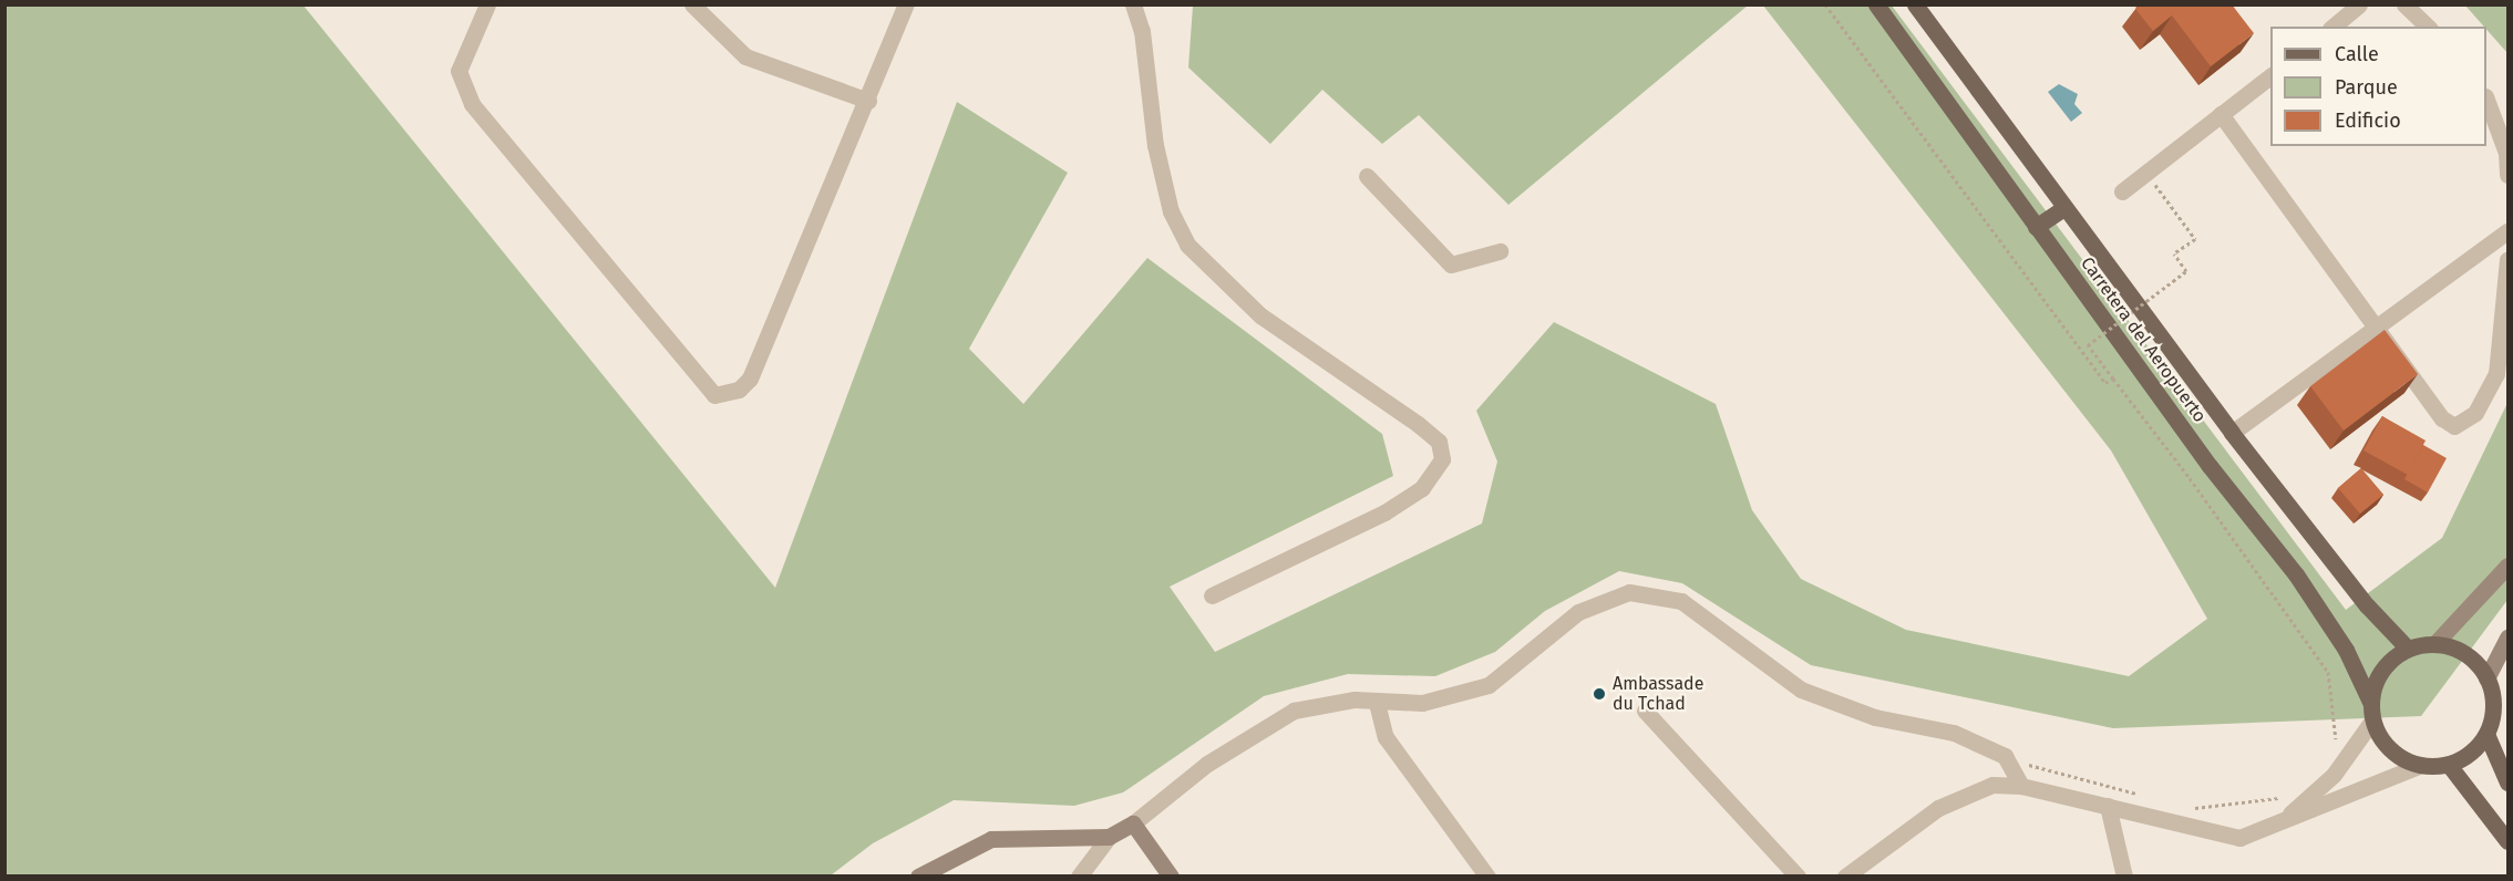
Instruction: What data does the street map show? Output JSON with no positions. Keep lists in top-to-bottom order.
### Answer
{
  "streets": {
    "main road": ["Carretera del Aeropuerto"]
  },
  "places": ["Ambassade du Tchad"],
  "legend": ["Calle", "Parque", "Edificio"]
}
